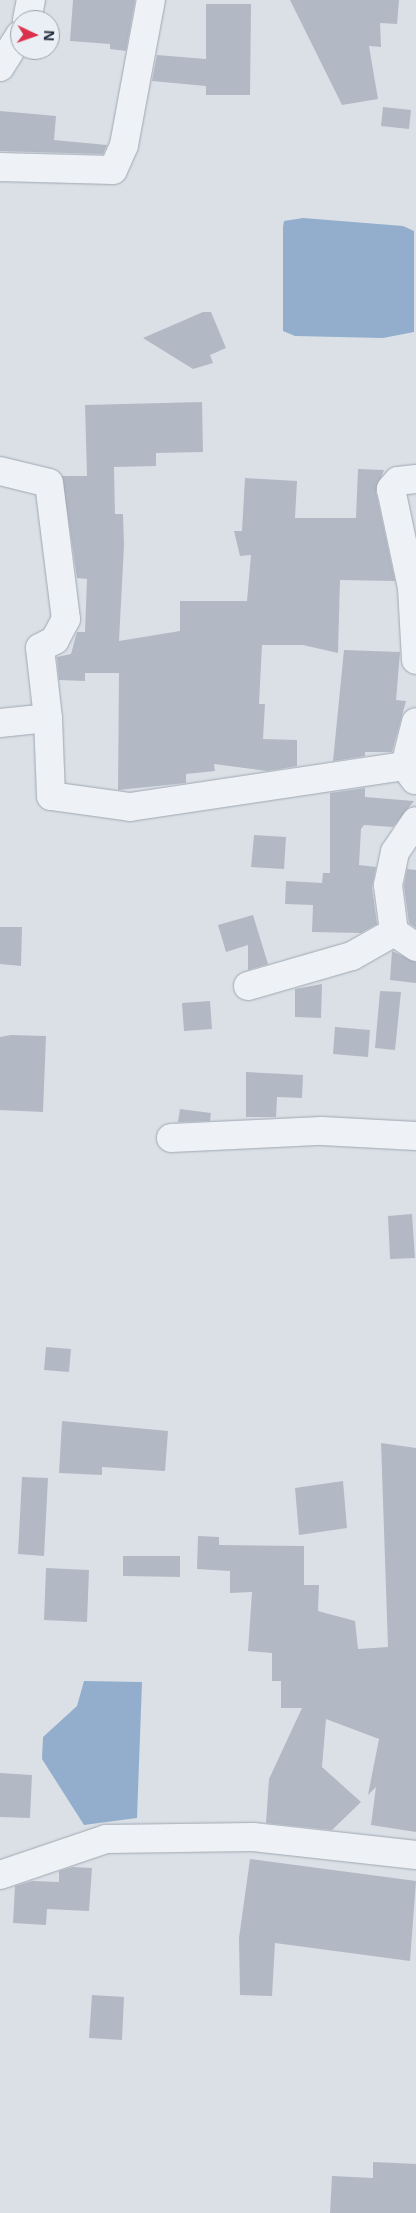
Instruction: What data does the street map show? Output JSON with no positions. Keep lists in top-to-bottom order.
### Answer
{
  "north": "right"
}
